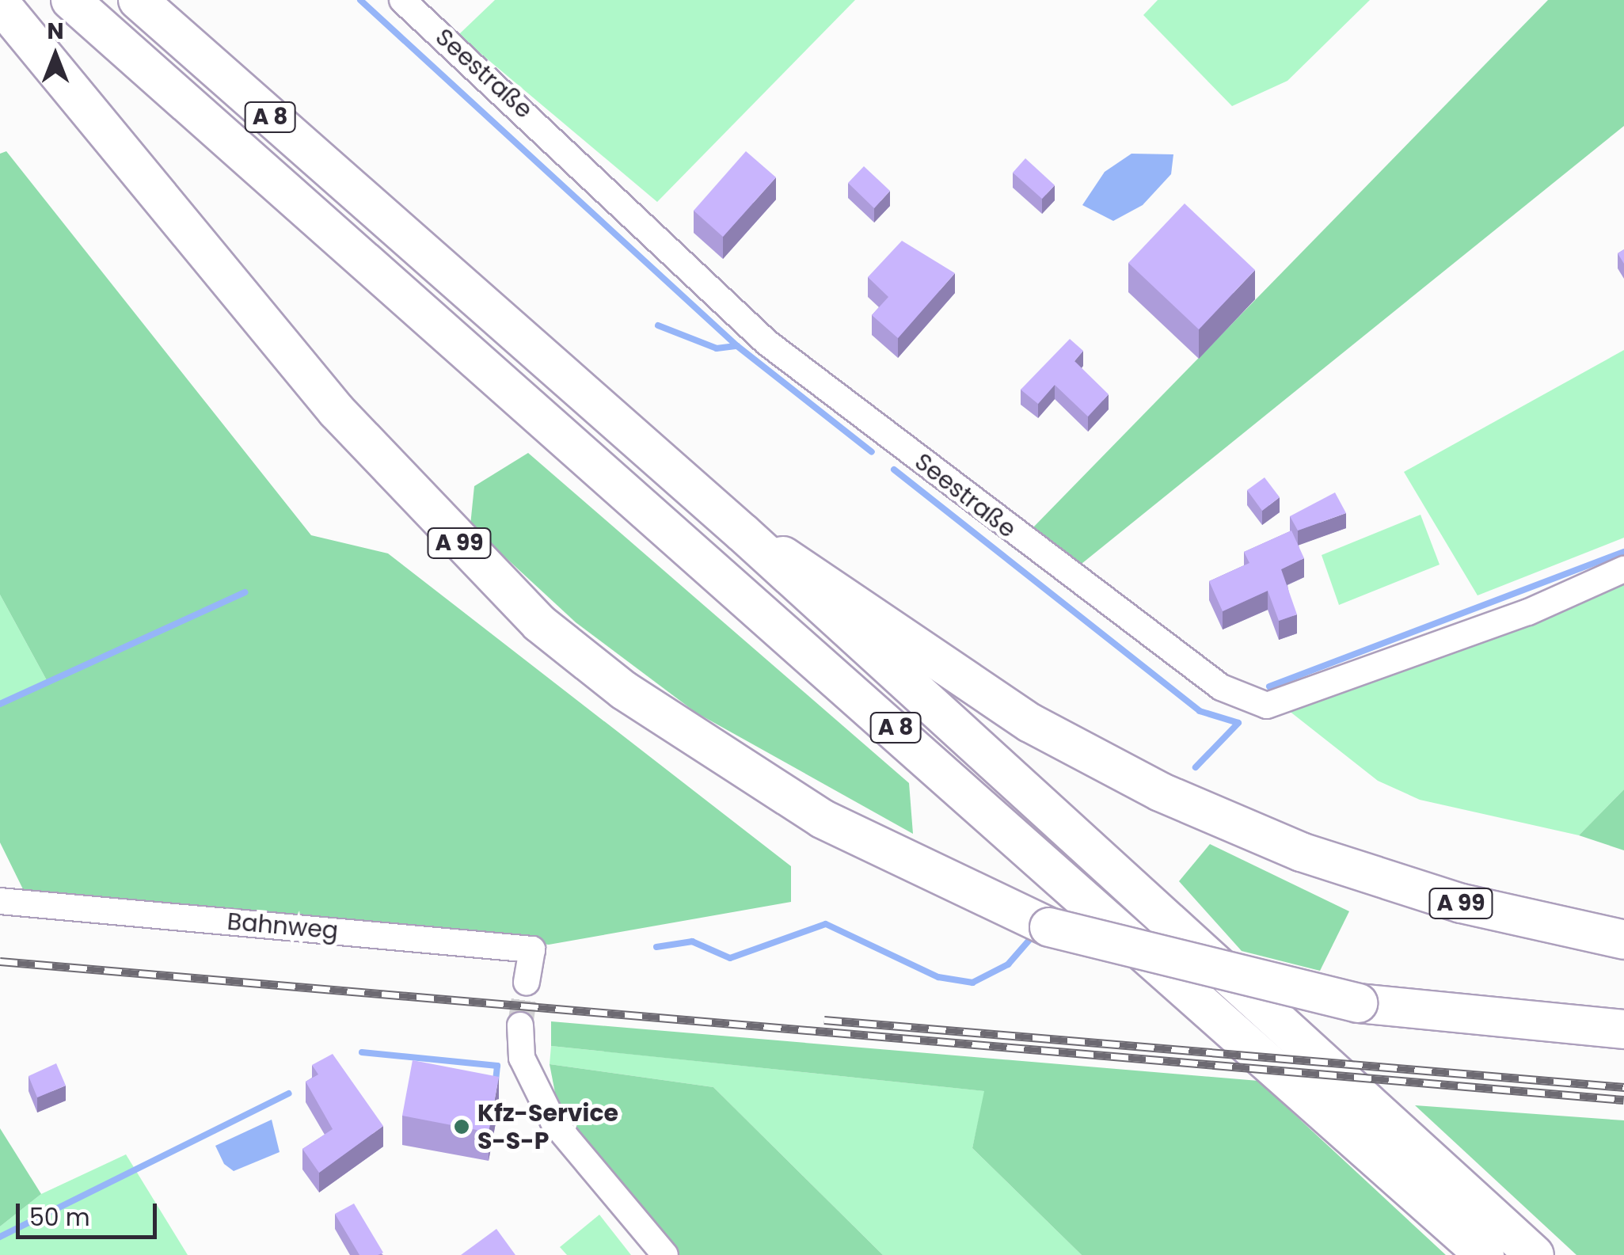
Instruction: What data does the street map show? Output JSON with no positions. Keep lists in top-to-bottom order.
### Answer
{
  "streets": {
    "highway": ["A 8", "A 99"],
    "street": ["Seestraße", "Bahnweg"]
  },
  "crossings": [
    ["A 8", "A 99"]
  ],
  "places": ["Kfz-Service S-S-P"],
  "scale_bar": "50 m",
  "north": "top"
}
